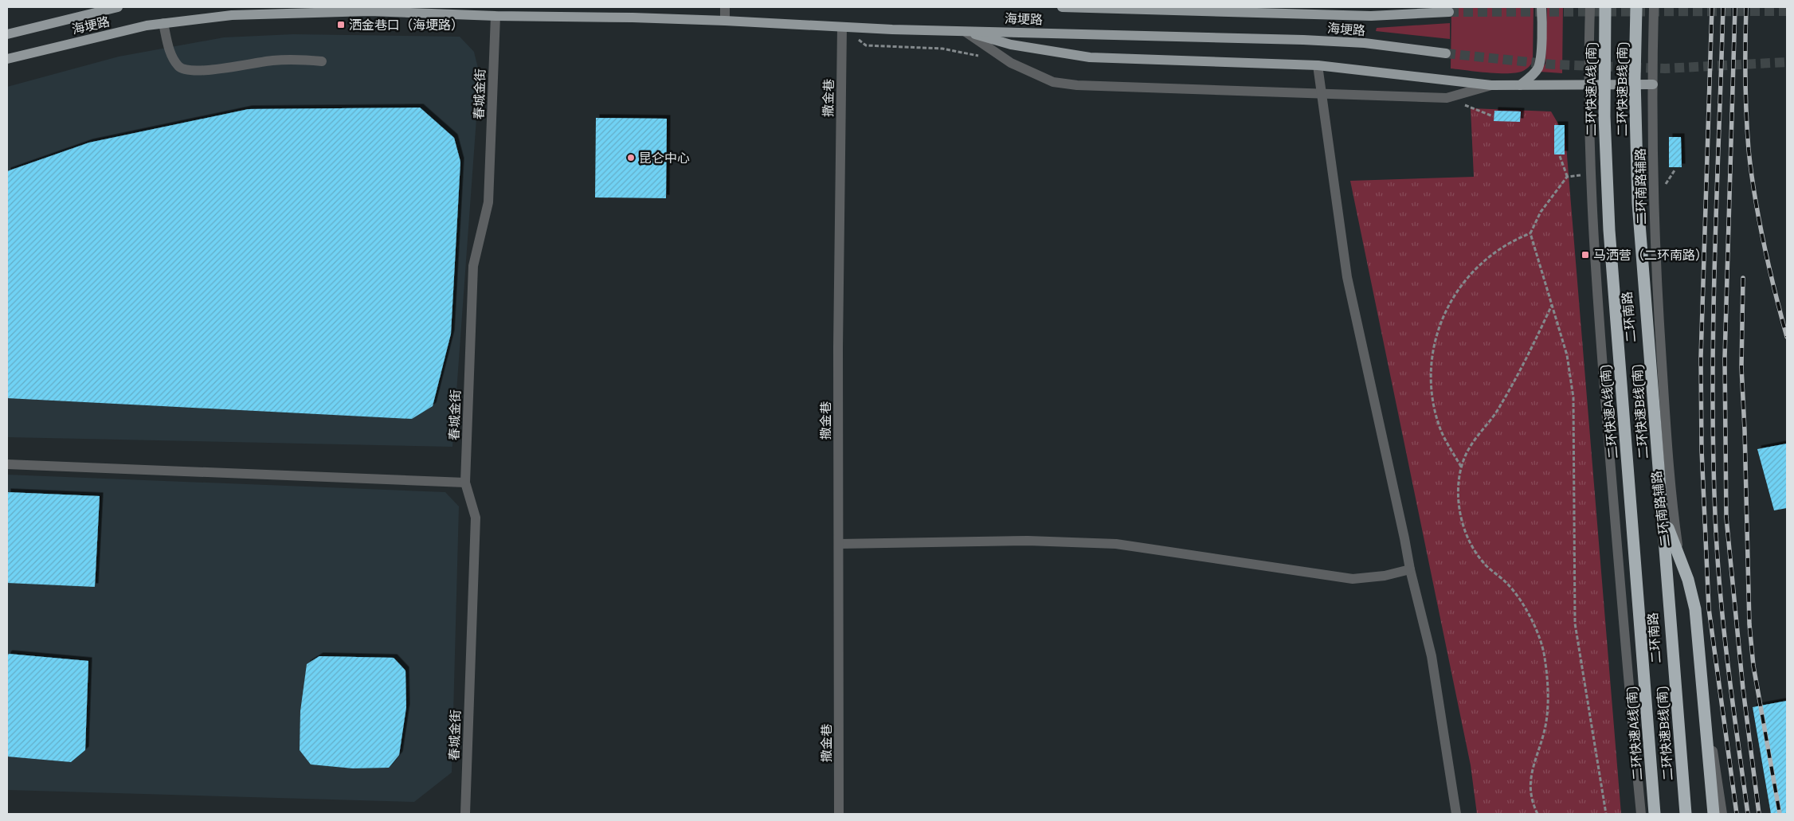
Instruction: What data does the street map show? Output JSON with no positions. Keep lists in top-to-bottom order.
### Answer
{
  "streets": {
    "highway": ["二环快速A线(南)", "二环快速B线(南)"],
    "main road": ["海埂路", "二环南路"],
    "street": ["春城金街", "撒金巷", "二环南路辅路"]
  },
  "crossings": [
    ["海埂路", "春城金街"],
    ["海埂路", "撒金巷"]
  ],
  "places": {
    "transit": ["洒金巷口（海埂路）", "马洒营（二环南路）"],
    "other": ["昆仑中心"]
  }
}
